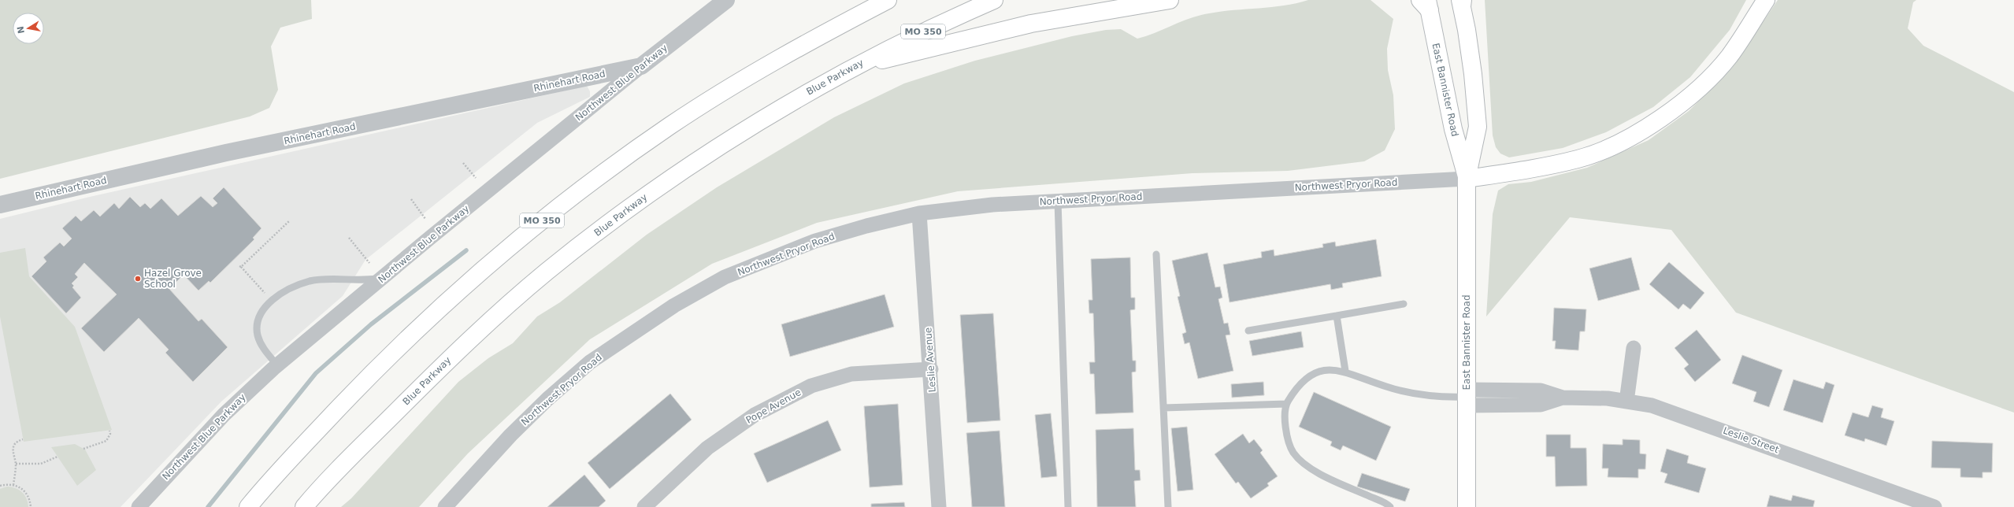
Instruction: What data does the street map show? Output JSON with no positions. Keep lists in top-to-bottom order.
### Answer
{
  "streets": {
    "main road": [
      "MO 350",
      "Blue Parkway",
      "East Bannister Road",
      "Northwest Pryor Road"
    ],
    "street": [
      "Rhinehart Road",
      "Northwest Blue Parkway",
      "Leslie Avenue",
      "Pope Avenue",
      "Leslie Street"
    ]
  },
  "crossings": [
    ["Rhinehart Road", "Northwest Blue Parkway"],
    ["East Bannister Road", "Northwest Pryor Road"],
    ["East Bannister Road", "Leslie Street"],
    ["Northwest Pryor Road", "Leslie Avenue"],
    ["Leslie Avenue", "Pope Avenue"]
  ],
  "places": ["Hazel Grove School"],
  "north": "left"
}
